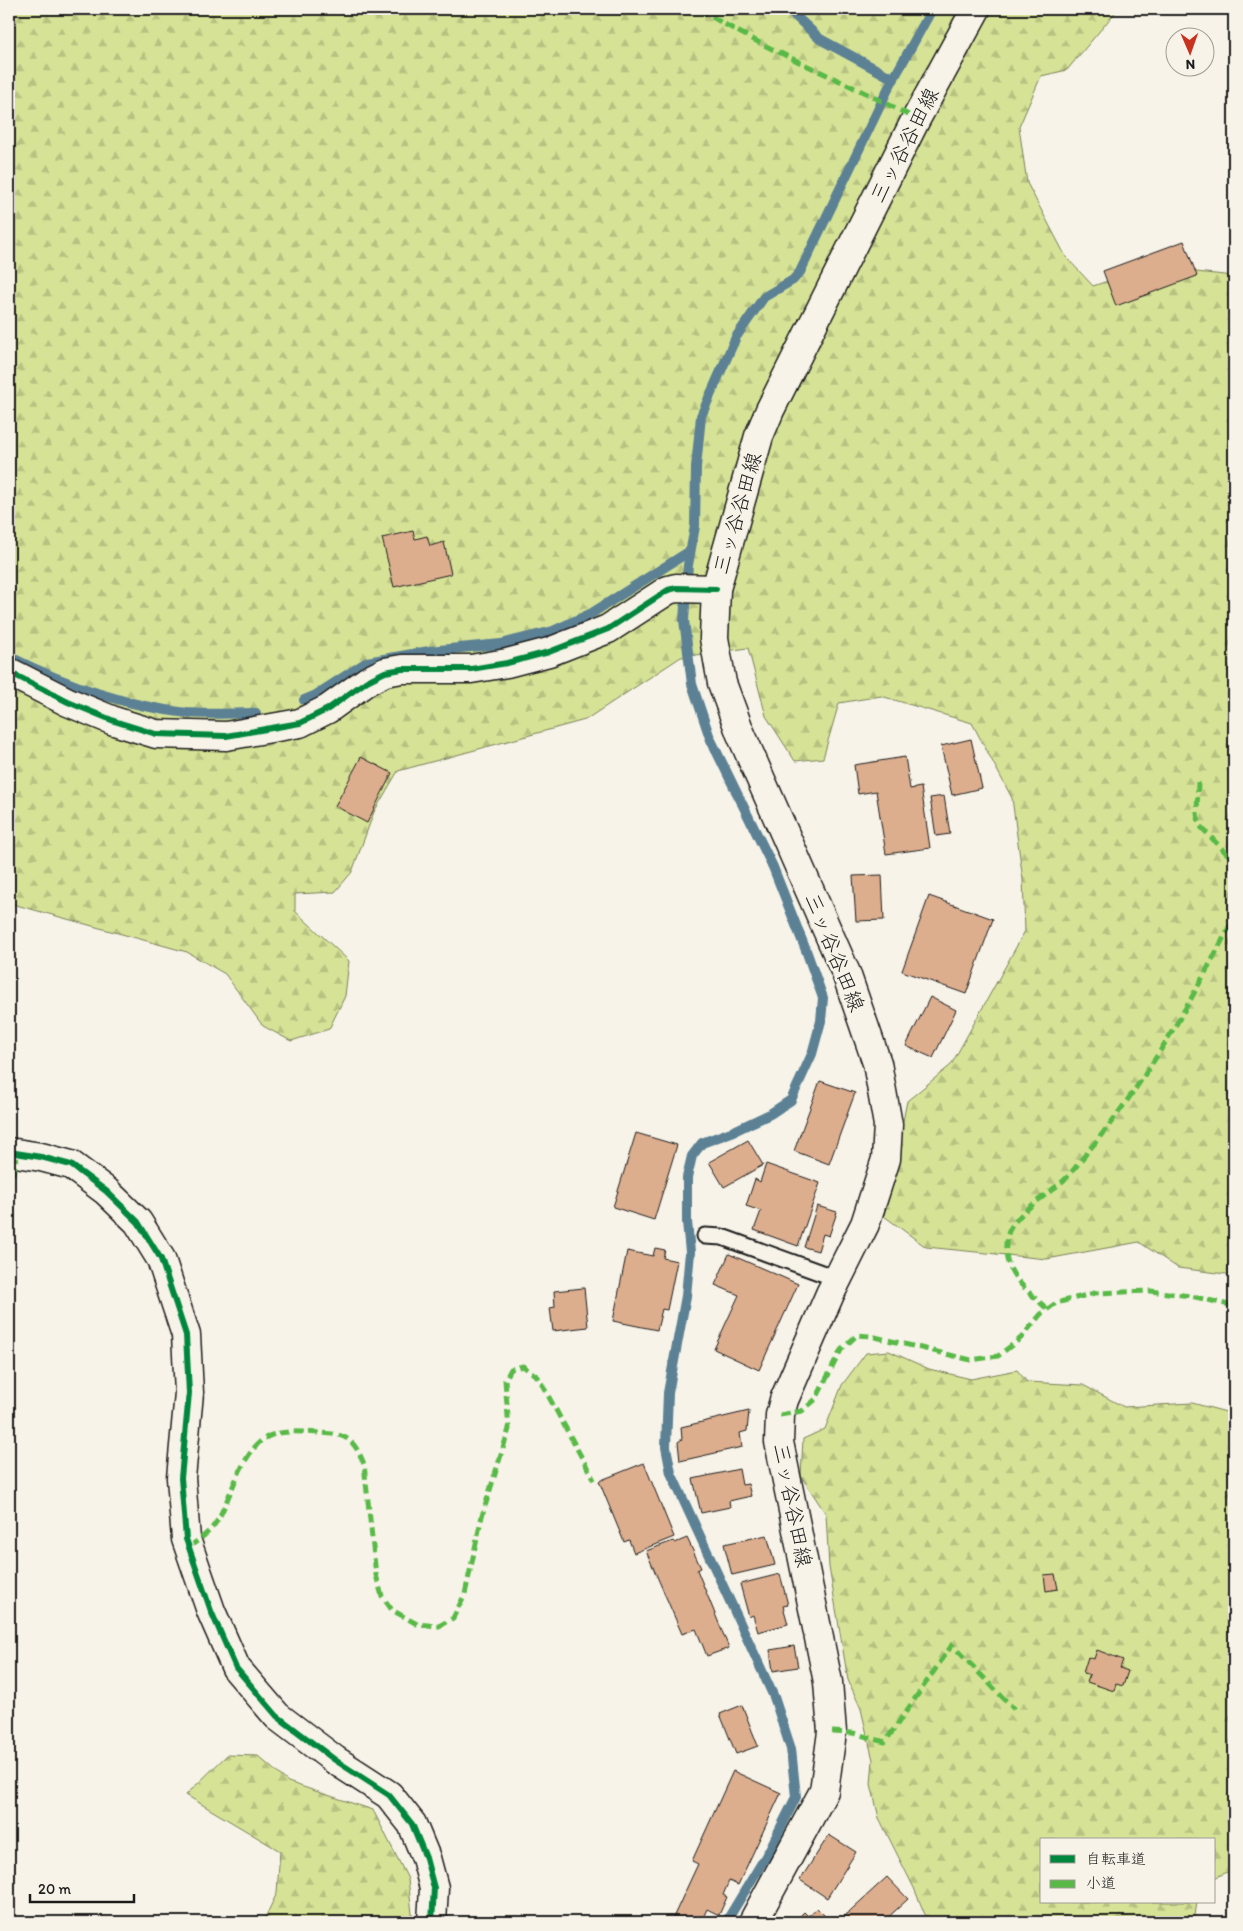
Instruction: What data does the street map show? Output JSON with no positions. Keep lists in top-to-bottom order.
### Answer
{
  "streets": {
    "main road": ["三ッ谷谷田線"]
  },
  "legend": ["自転車道", "小道"],
  "scale_bar": "20 m",
  "north": "bottom"
}
